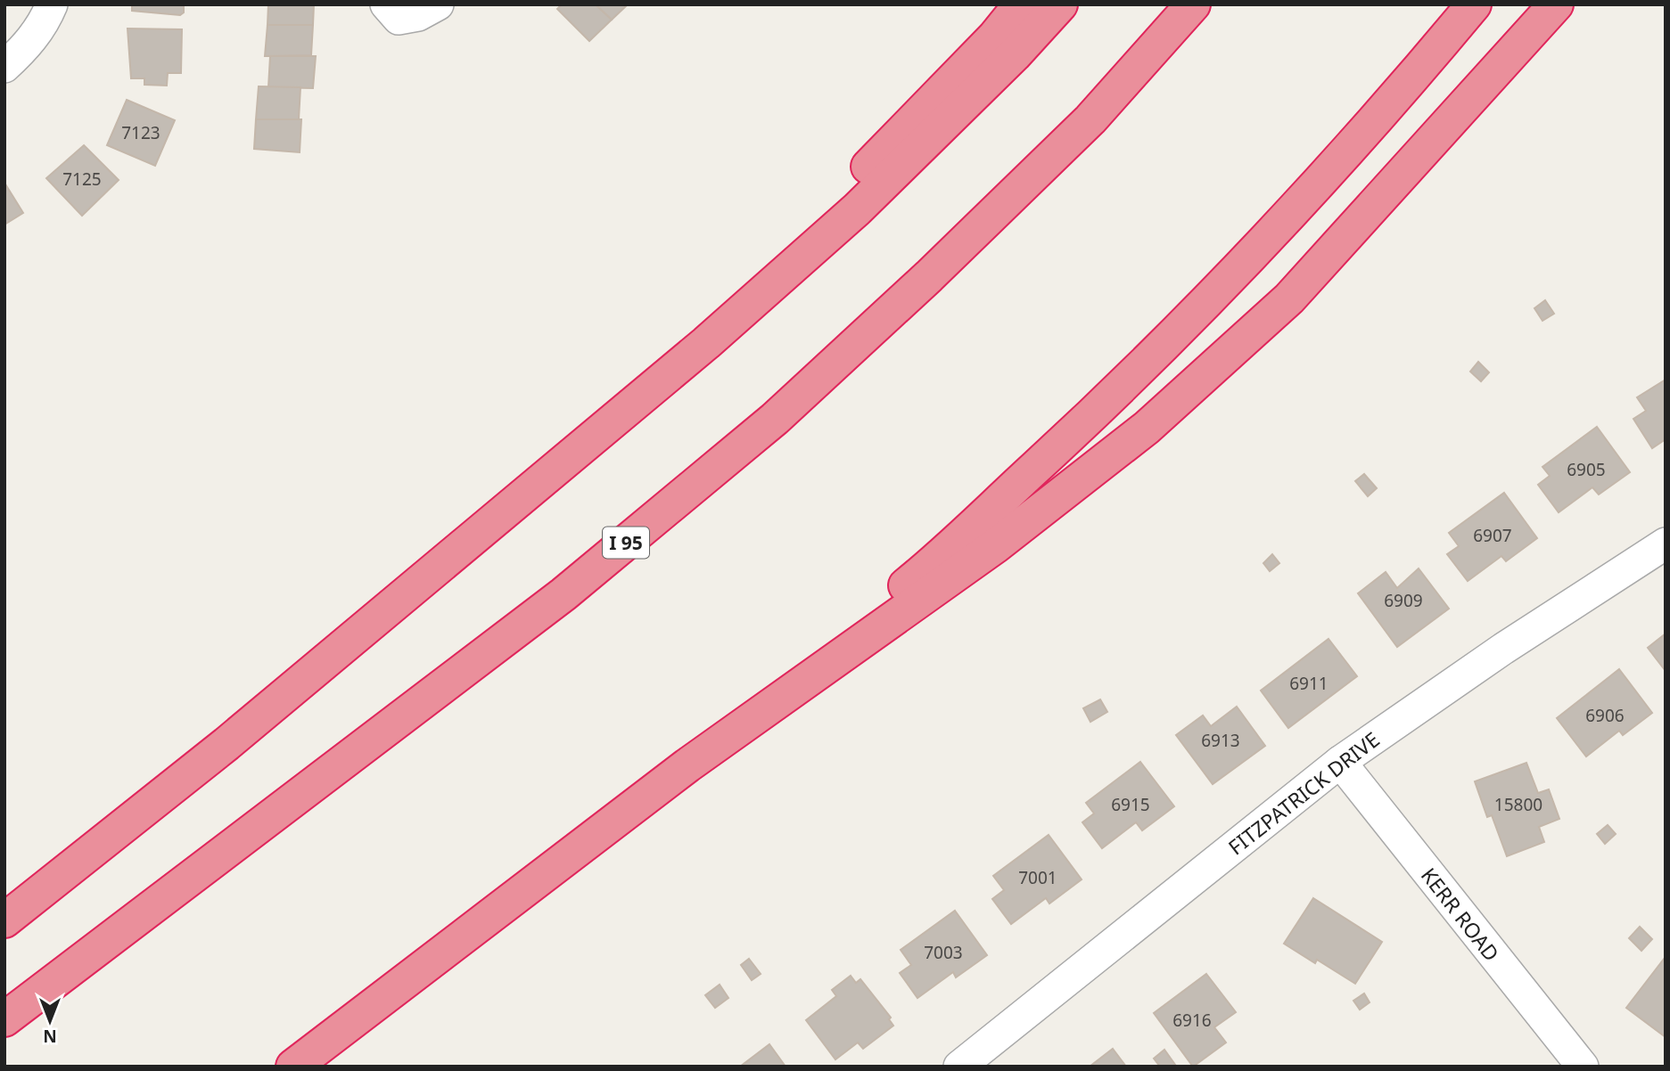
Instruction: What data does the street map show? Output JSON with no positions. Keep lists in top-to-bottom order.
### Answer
{
  "streets": {
    "highway": ["I 95"],
    "street": ["FITZPATRICK DRIVE", "KERR ROAD"]
  },
  "crossings": [
    ["FITZPATRICK DRIVE", "KERR ROAD"]
  ],
  "house_numbers": [
    "7123",
    "7125",
    "6905",
    "6907",
    "6909",
    "6911",
    "6906",
    "6913",
    "6915",
    "15800",
    "7001",
    "7003",
    "6916"
  ],
  "north": "bottom"
}
